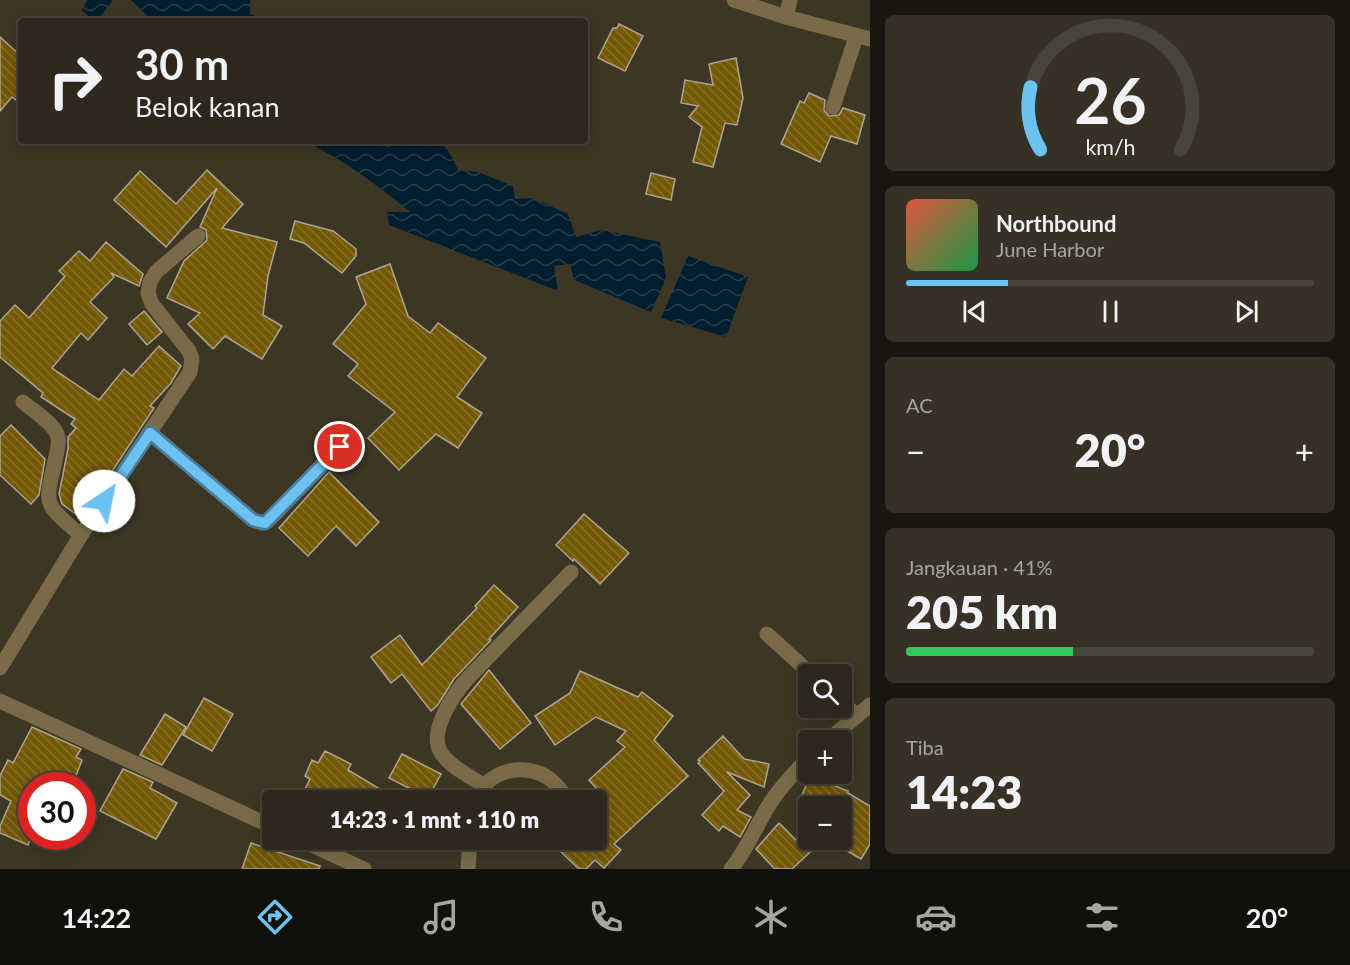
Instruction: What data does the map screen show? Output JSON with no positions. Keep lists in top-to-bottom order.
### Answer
{
  "page": {
    "turn": ["30 m", "Belok kanan"],
    "song": ["Northbound", "June Harbor"],
    "tile": [
      "AC",
      ["Jangkauan · 41%", "205 km"],
      ["Tiba", "14:23"]
    ],
    "heat": ["−", "20°", "+"],
    "map_buttons": ["+", "−"],
    "limit": "30",
    "trip": "14:23 · 1 mnt · 110 m",
    "tabs": ["14:22", "20°"],
    "gauge": ["26", "km/h"]
  }
}
